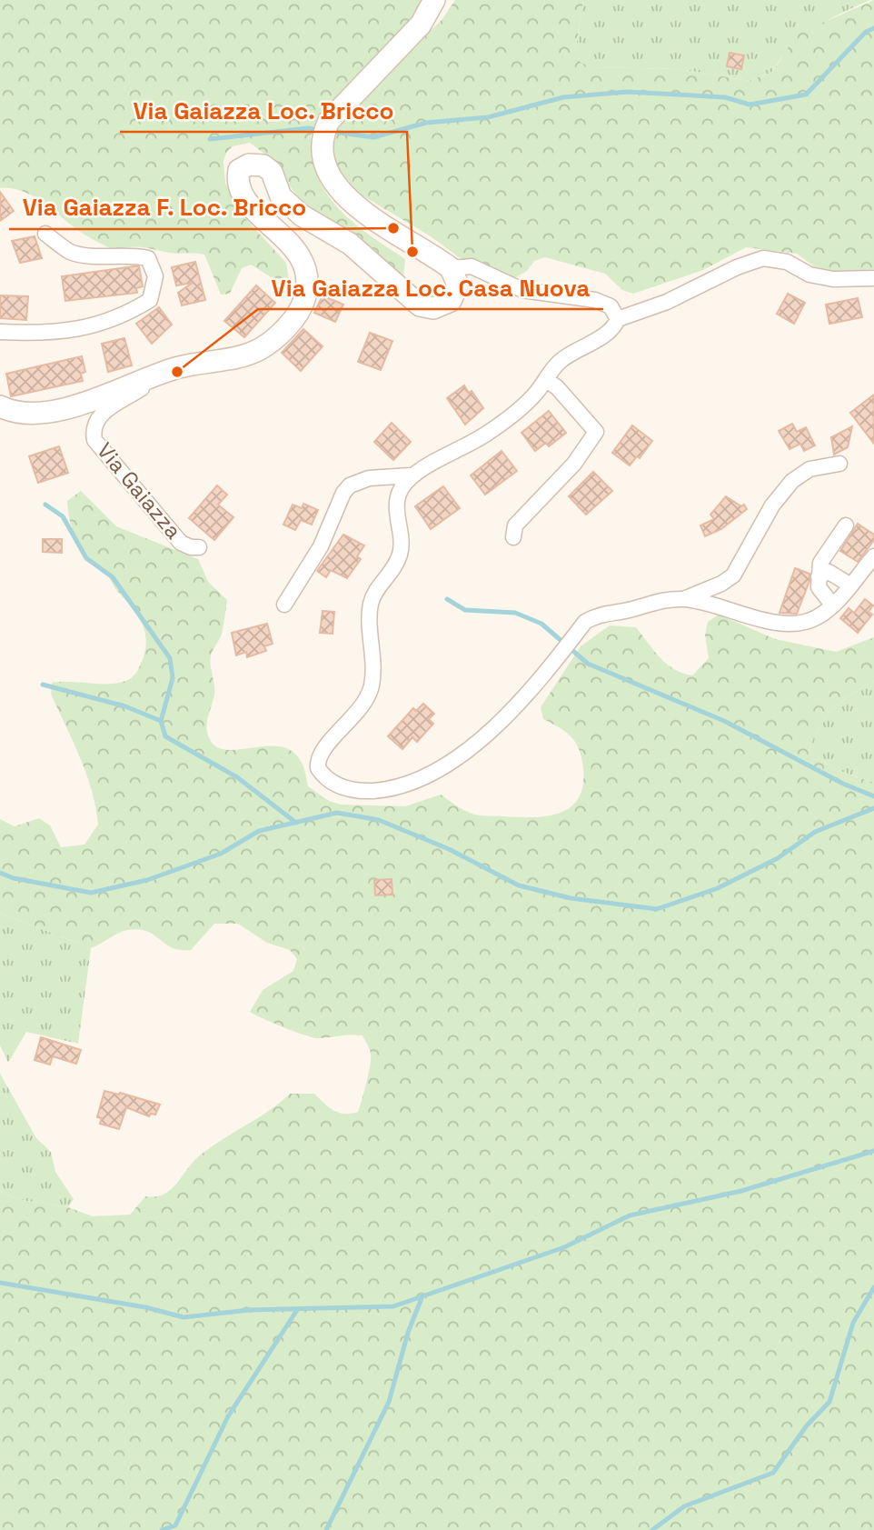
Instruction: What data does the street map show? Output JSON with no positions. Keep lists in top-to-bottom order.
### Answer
{
  "streets": {
    "main road": ["Via Gaiazza"]
  },
  "places": ["Via Gaiazza F. Loc. Bricco", "Via Gaiazza Loc. Bricco", "Via Gaiazza Loc. Casa Nuova"]
}
